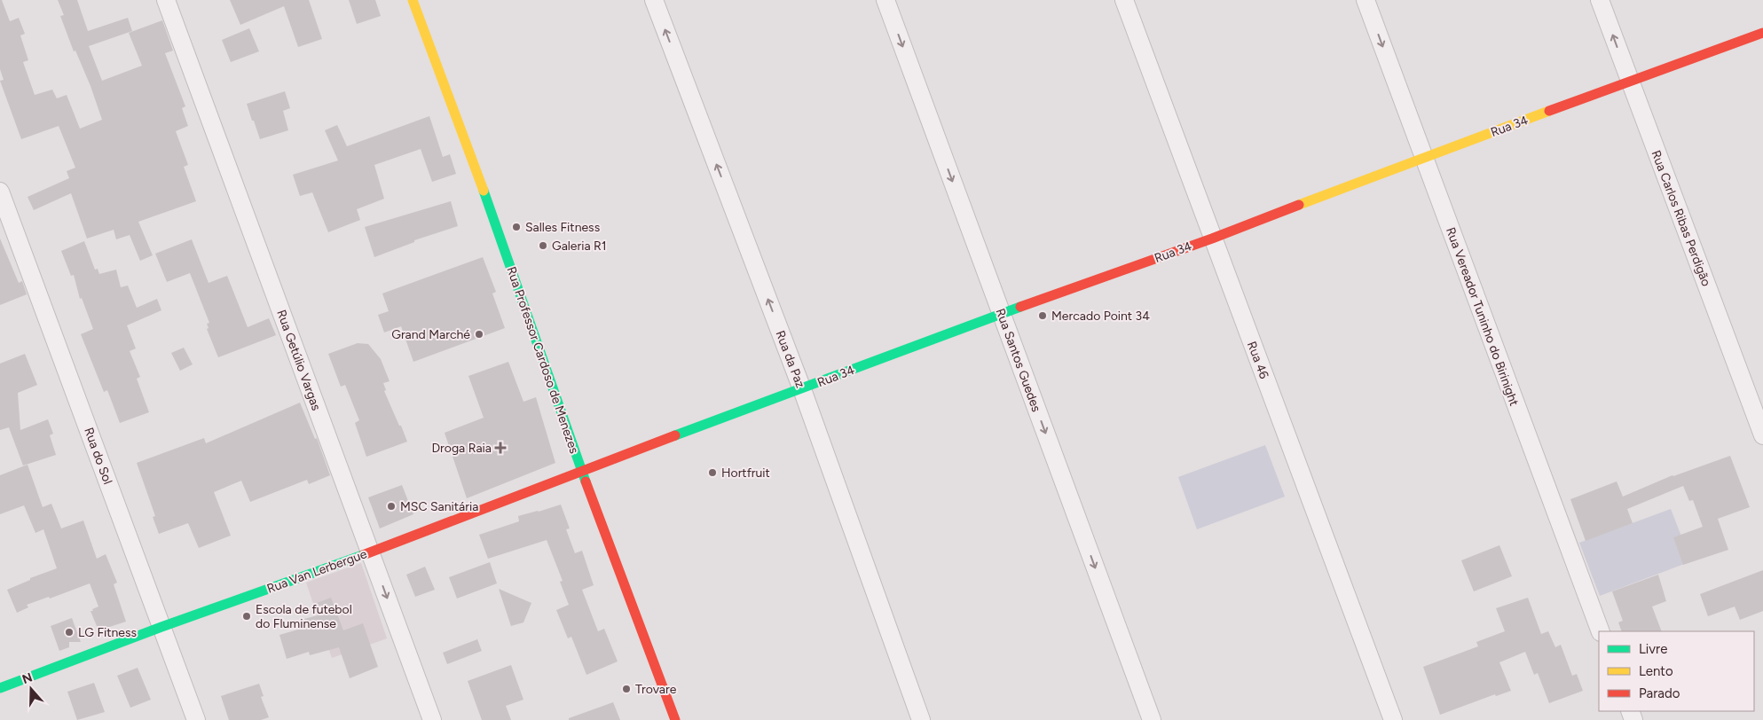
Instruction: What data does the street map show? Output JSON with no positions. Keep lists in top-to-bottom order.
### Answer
{
  "streets": {
    "street": [
      "Rua 34",
      "Rua Carlos Ribas Perdigão",
      "Rua Vereador Tuninho do Birinight",
      "Rua da Paz",
      "Rua Getúlio Vargas",
      "Rua Professor Cardoso de Menezes",
      "Rua Santos Guedes",
      "Rua 46",
      "Rua do Sol",
      "Rua Van Lerbergue"
    ]
  },
  "crossings": [
    ["Rua 34", "Rua Carlos Ribas Perdigão"],
    ["Rua 34", "Rua Vereador Tuninho do Birinight"],
    ["Rua 34", "Rua da Paz"],
    ["Rua 34", "Rua Professor Cardoso de Menezes"],
    ["Rua 34", "Rua Santos Guedes"],
    ["Rua 34", "Rua 46"],
    ["Rua 34", "Rua Van Lerbergue"],
    ["Rua Getúlio Vargas", "Rua Van Lerbergue"],
    ["Rua Professor Cardoso de Menezes", "Rua Van Lerbergue"],
    ["Rua do Sol", "Rua Van Lerbergue"]
  ],
  "one_way": ["Rua da Paz", "Rua Santos Guedes"],
  "places": {
    "other": [
      "Salles Fitness",
      "Galeria R1",
      "Mercado Point 34",
      "Grand Marché",
      "Hortfruit",
      "MSC Sanitária",
      "Escola de futebol do Fluminense",
      "LG Fitness",
      "Trovare"
    ],
    "health": ["Droga Raia"]
  },
  "legend": ["Livre", "Lento", "Parado"],
  "north": "top"
}
